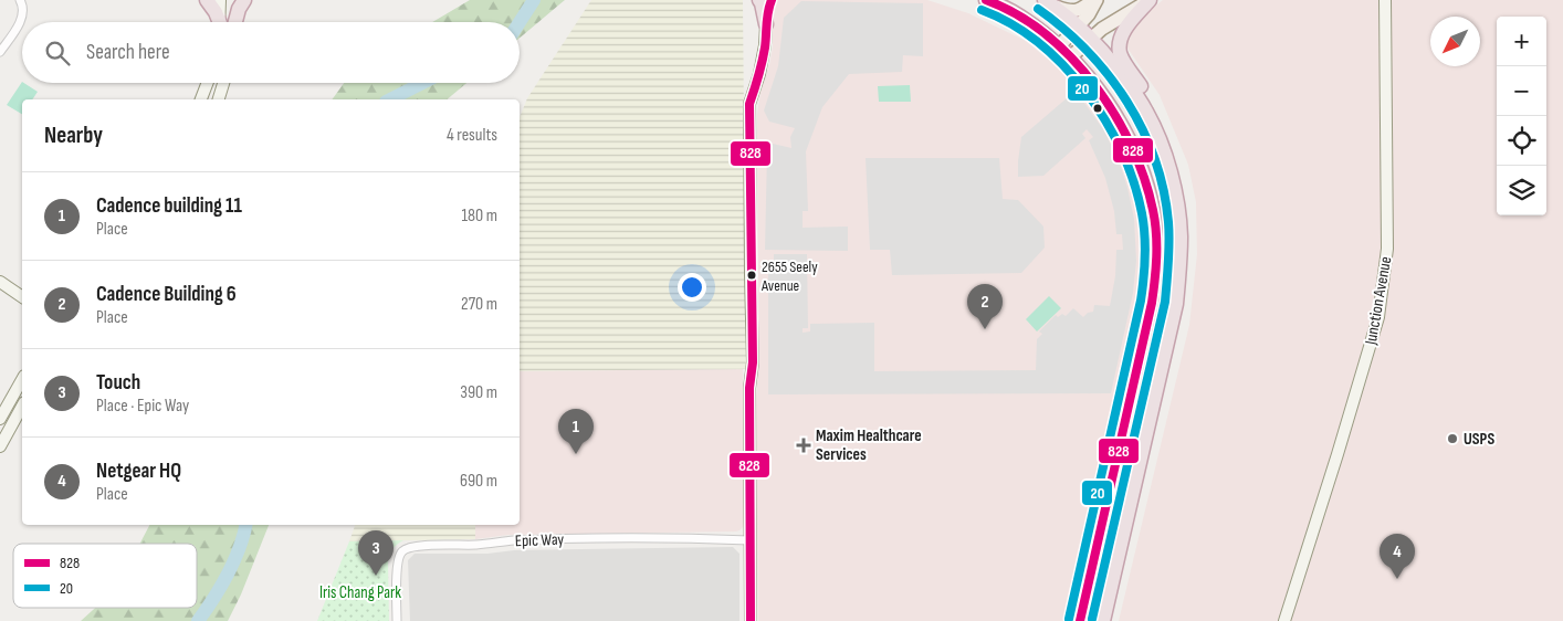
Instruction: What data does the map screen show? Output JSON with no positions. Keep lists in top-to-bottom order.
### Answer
{
  "streets": {
    "main road": ["Junction Avenue"],
    "street": ["Epic Way"]
  },
  "parks": ["Iris Chang Park"],
  "places": {
    "other": ["2655 Seely Avenue", "USPS"],
    "health": ["Maxim Healthcare Services"]
  },
  "lines": ["transit line 828", "transit line 20"],
  "legend": ["828", "20"],
  "north": "bottom left",
  "page": {
    "map_buttons": ["+", "−"],
    "search": "Search here",
    "heading": ["Nearby", "4 results"],
    "list": [
      {
        "mark": "1",
        "name": "Cadence building 11",
        "note": "Place",
        "value": "180 m"
      },
      {
        "mark": "2",
        "name": "Cadence Building 6",
        "note": "Place",
        "value": "270 m"
      },
      {
        "mark": "3",
        "name": "Touch",
        "note": "Place · Epic Way",
        "value": "390 m"
      },
      {
        "mark": "4",
        "name": "Netgear HQ",
        "note": "Place",
        "value": "690 m"
      }
    ],
    "pins": [
      "2",
      "1",
      "3",
      "4"
    ]
  }
}
